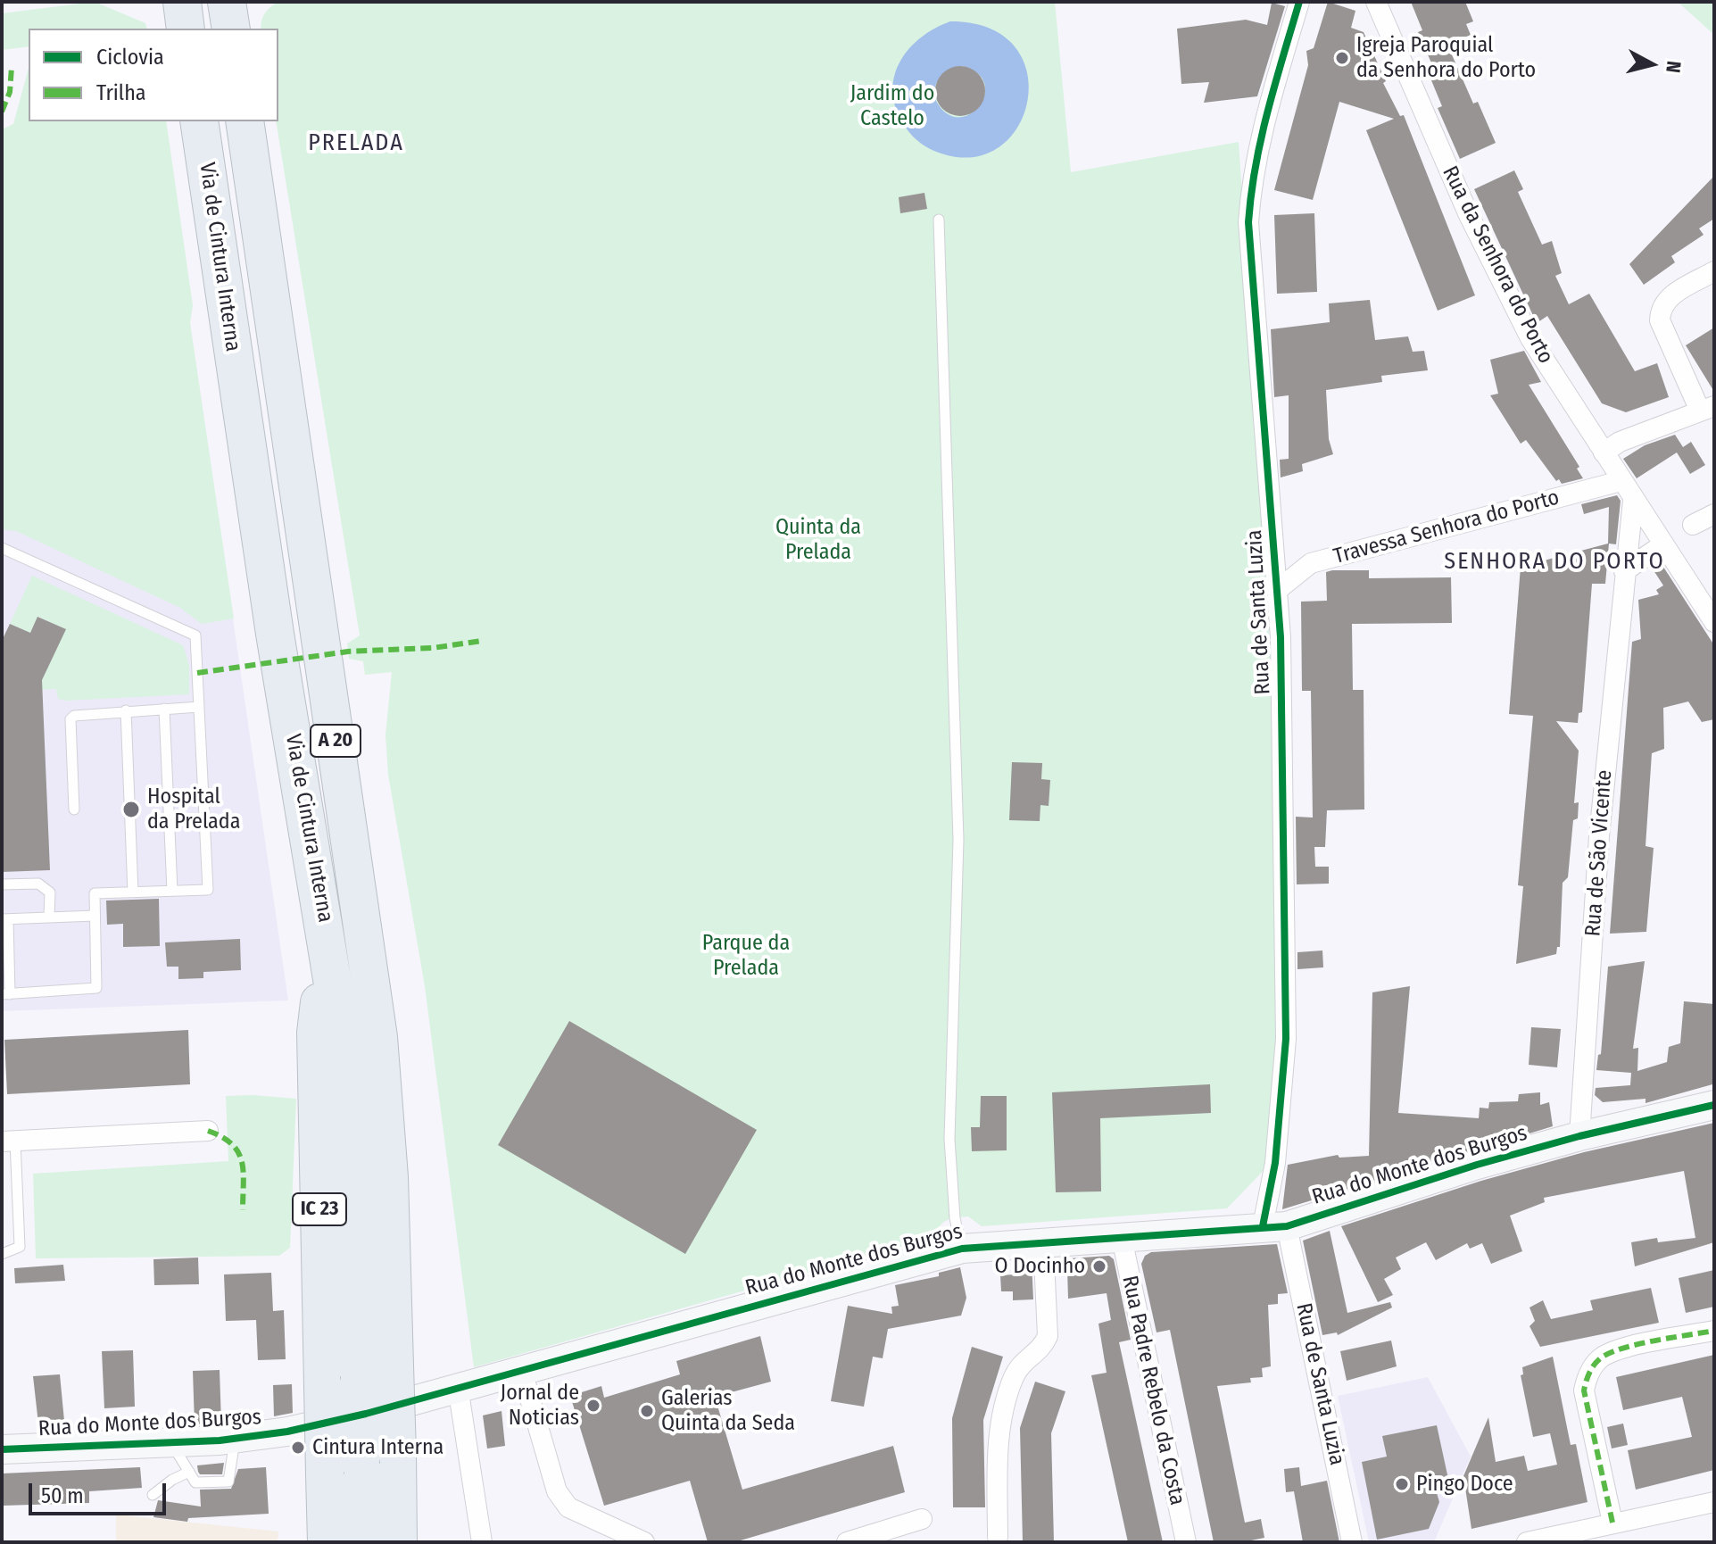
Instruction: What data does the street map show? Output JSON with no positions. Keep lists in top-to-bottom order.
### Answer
{
  "streets": {
    "highway": ["Via de Cintura Interna", "A 20", "IC 23"],
    "main road": ["Rua do Monte dos Burgos"],
    "street": [
      "Rua da Senhora do Porto",
      "Travessa Senhora do Porto",
      "Rua de Santa Luzia",
      "Rua de São Vicente",
      "Rua Padre Rebelo da Costa"
    ]
  },
  "crossings": [
    ["Via de Cintura Interna", "IC 23"],
    ["Rua da Senhora do Porto", "Travessa Senhora do Porto"],
    ["Rua da Senhora do Porto", "Rua de São Vicente"],
    ["Travessa Senhora do Porto", "Rua de Santa Luzia"],
    ["Rua de Santa Luzia", "Rua do Monte dos Burgos"],
    ["Rua de São Vicente", "Rua do Monte dos Burgos"],
    ["Rua do Monte dos Burgos", "Rua Padre Rebelo da Costa"]
  ],
  "districts": ["PRELADA", "SENHORA DO PORTO"],
  "parks": ["Jardim do Castelo", "Quinta da Prelada", "Parque da Prelada"],
  "places": [
    "Igreja Paroquial da Senhora do Porto",
    "Hospital da Prelada",
    "O Docinho",
    "Jornal de Noticias",
    "Galerias Quinta da Seda",
    "Cintura Interna",
    "Pingo Doce"
  ],
  "legend": ["Ciclovia", "Trilha"],
  "scale_bar": "50 m",
  "north": "right"
}
